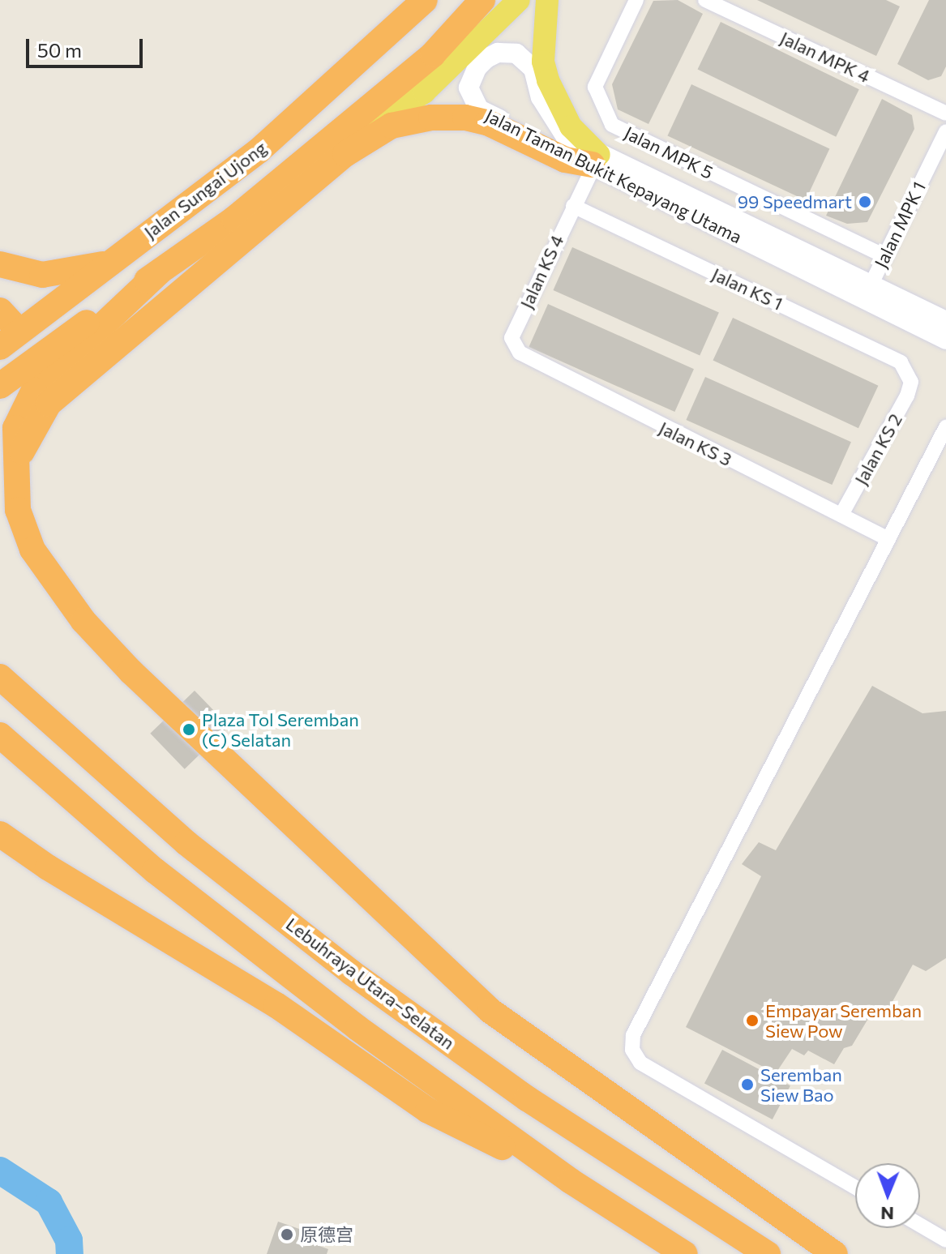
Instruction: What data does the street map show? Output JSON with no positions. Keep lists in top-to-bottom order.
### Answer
{
  "streets": {
    "highway": ["Jalan Sungai Ujong", "Lebuhraya Utara–Selatan"],
    "street": [
      "Jalan MPK 4",
      "Jalan MPK 5",
      "Jalan Taman Bukit Kepayang Utama",
      "Jalan MPK 1",
      "Jalan KS 4",
      "Jalan KS 1",
      "Jalan KS 3",
      "Jalan KS 2"
    ]
  },
  "crossings": [
    ["Jalan MPK 5", "Jalan MPK 1"],
    ["Jalan Taman Bukit Kepayang Utama", "Jalan MPK 1"],
    ["Jalan Taman Bukit Kepayang Utama", "Jalan KS 4"],
    ["Jalan KS 4", "Jalan KS 1"],
    ["Jalan KS 4", "Jalan KS 3"],
    ["Jalan KS 1", "Jalan KS 2"],
    ["Jalan KS 3", "Jalan KS 2"]
  ],
  "places": [
    "99 Speedmart",
    "Plaza Tol Seremban (C) Selatan",
    "Empayar Seremban Siew Pow",
    "Seremban Siew Bao",
    "原德宫"
  ],
  "scale_bar": "50 m",
  "north": "bottom"
}
